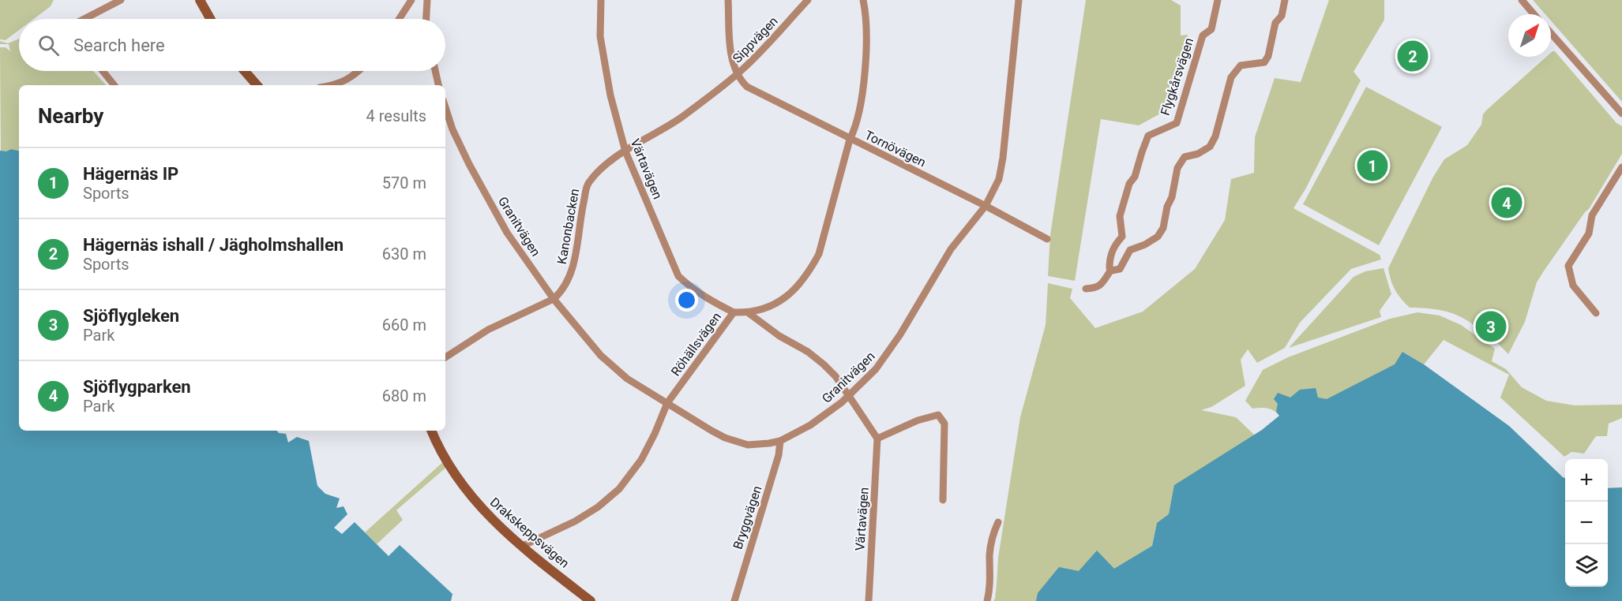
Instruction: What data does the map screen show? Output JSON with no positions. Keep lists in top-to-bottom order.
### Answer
{
  "streets": {
    "street": [
      "Sippvägen",
      "Flygkårsvägen",
      "Tornövägen",
      "Värtavägen",
      "Granitvägen",
      "Kanonbacken",
      "Röhällsvägen",
      "Bryggvägen",
      "Drakskeppsvägen"
    ]
  },
  "crossings": [
    ["Sippvägen", "Tornövägen"],
    ["Sippvägen", "Kanonbacken"],
    ["Tornövägen", "Granitvägen"],
    ["Tornövägen", "Kanonbacken"],
    ["Tornövägen", "Röhällsvägen"],
    ["Värtavägen", "Kanonbacken"],
    ["Värtavägen", "Röhällsvägen"],
    ["Granitvägen", "Kanonbacken"],
    ["Granitvägen", "Röhällsvägen"],
    ["Granitvägen", "Bryggvägen"],
    ["Röhällsvägen", "Drakskeppsvägen"]
  ],
  "north": "top right",
  "page": {
    "search": "Search here",
    "pins": [
      "2",
      "1",
      "4",
      "3"
    ],
    "heading": ["Nearby", "4 results"],
    "list": [
      {
        "mark": "1",
        "name": "Hägernäs IP",
        "note": "Sports",
        "value": "570 m"
      },
      {
        "mark": "2",
        "name": "Hägernäs ishall / Jägholmshallen",
        "note": "Sports",
        "value": "630 m"
      },
      {
        "mark": "3",
        "name": "Sjöflygleken",
        "note": "Park",
        "value": "660 m"
      },
      {
        "mark": "4",
        "name": "Sjöflygparken",
        "note": "Park",
        "value": "680 m"
      }
    ],
    "map_buttons": ["+", "−"]
  }
}
